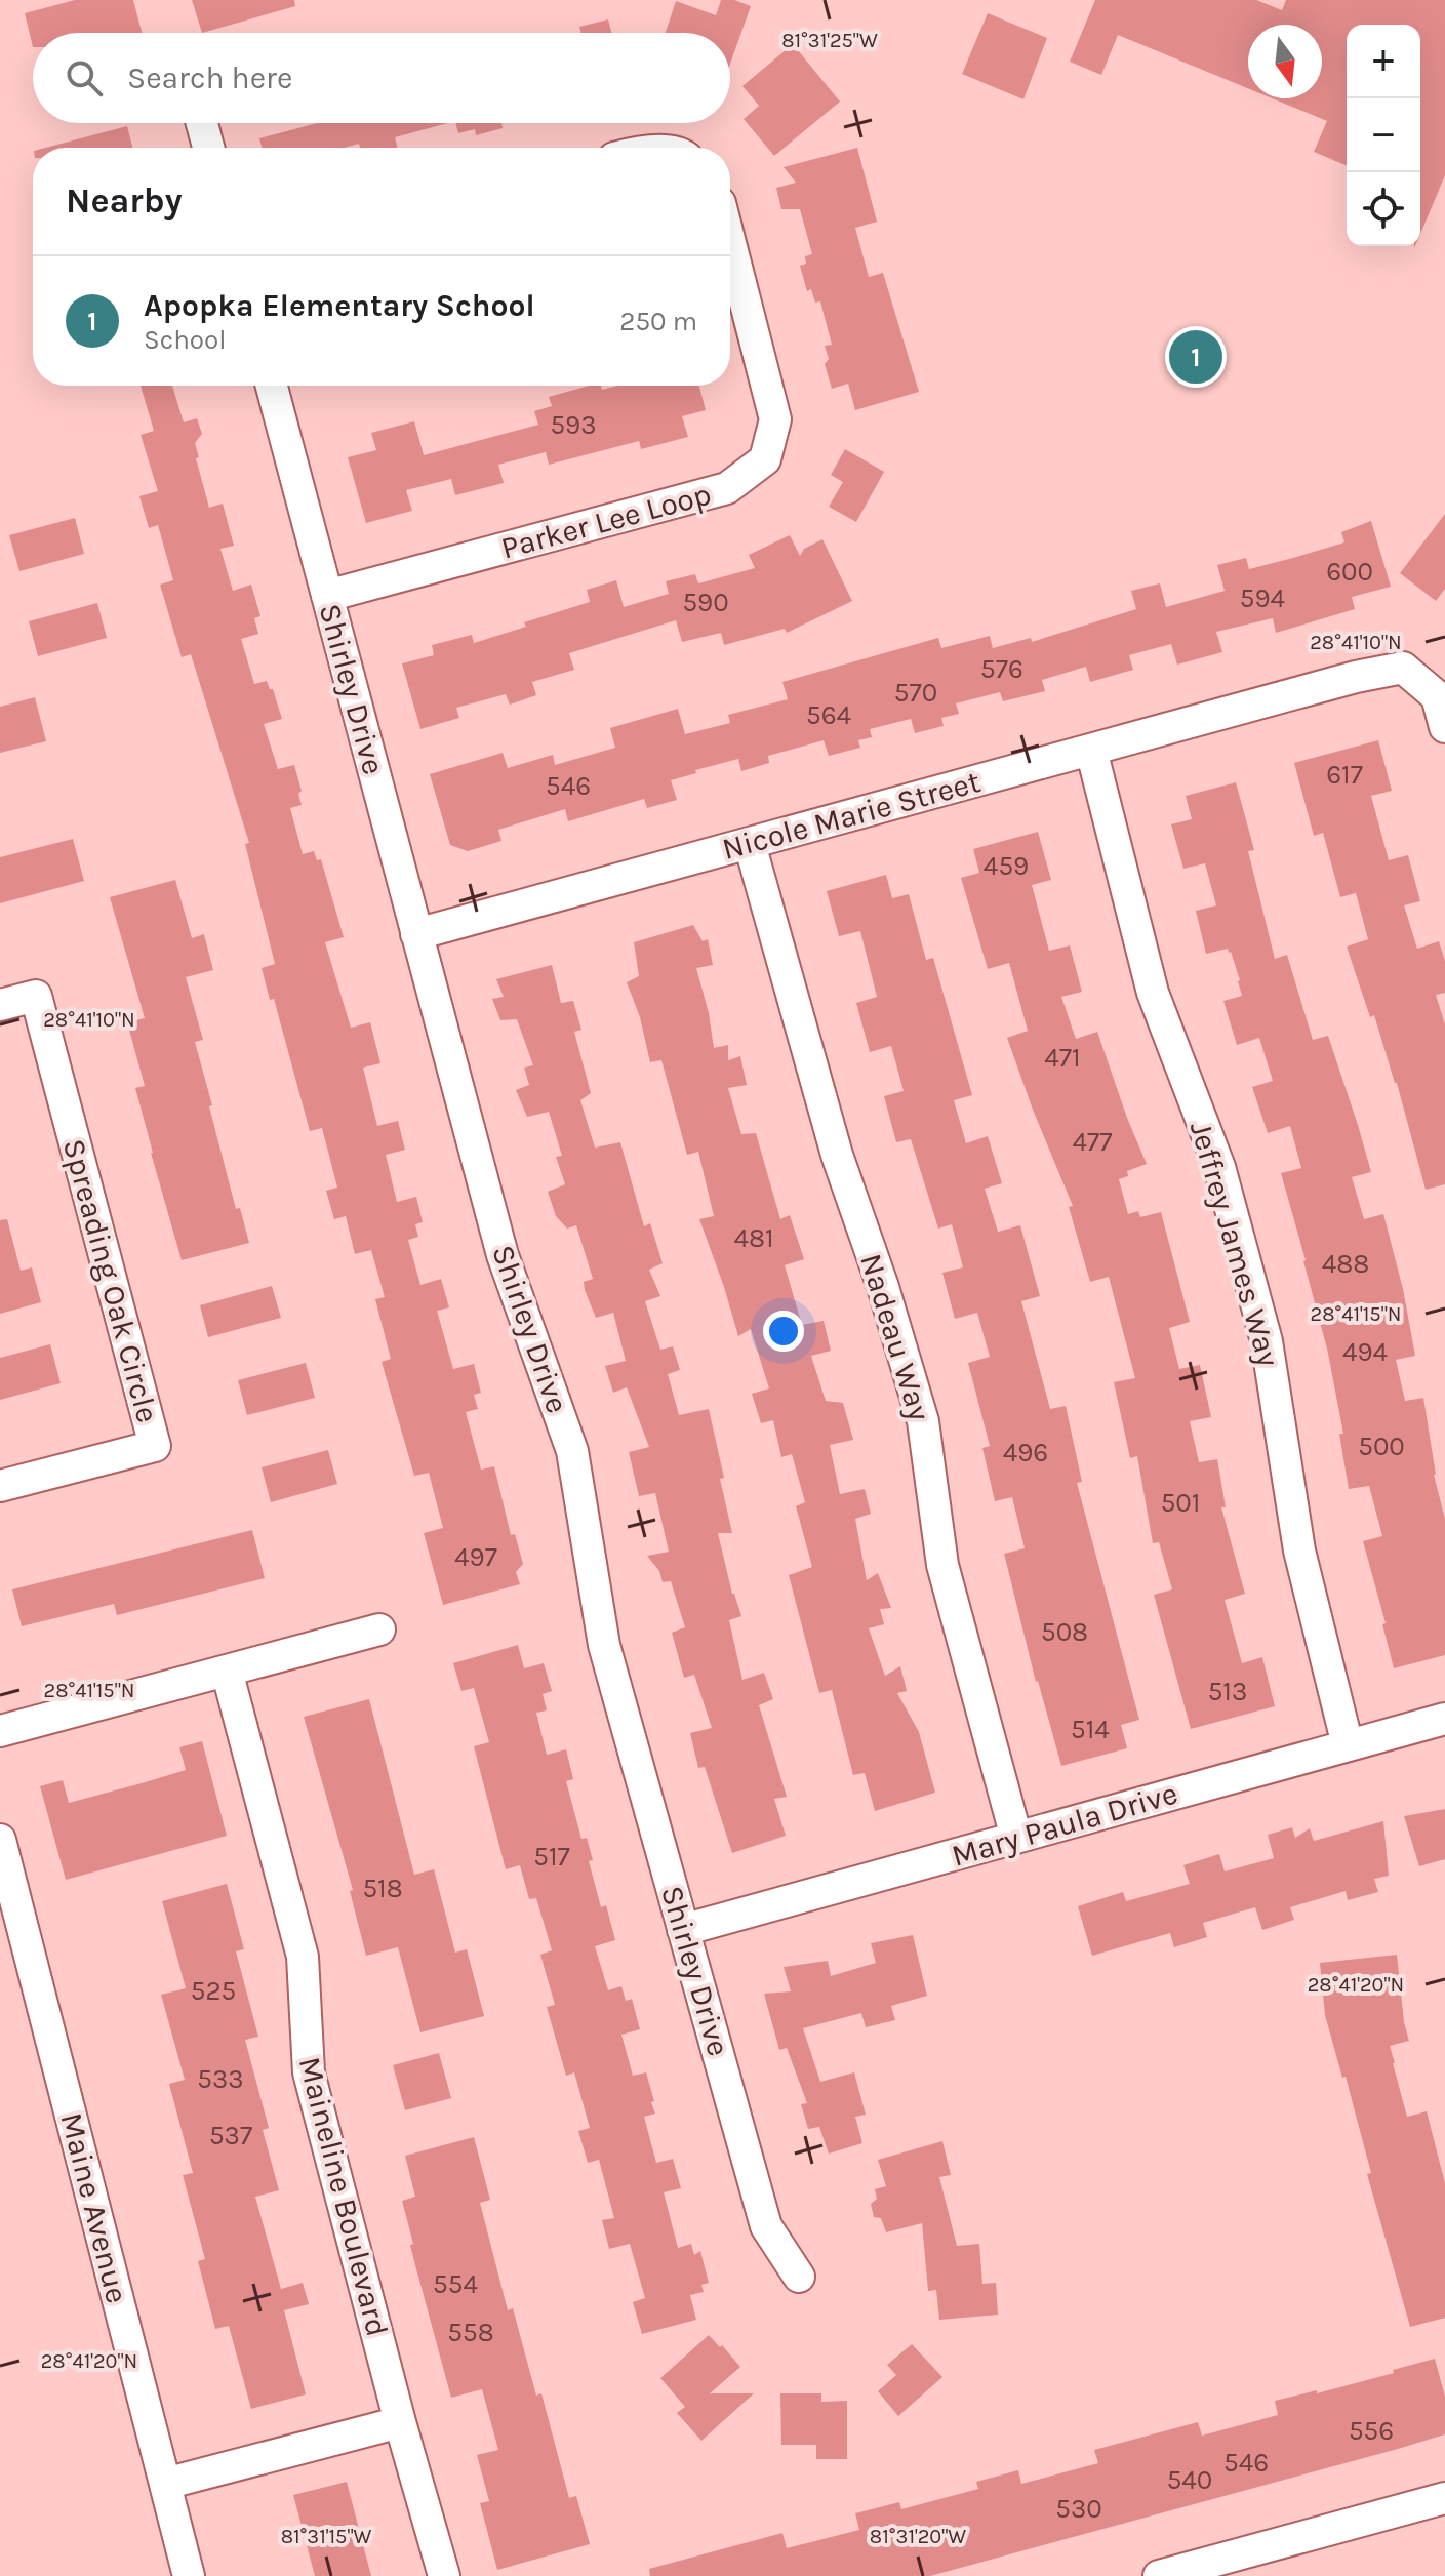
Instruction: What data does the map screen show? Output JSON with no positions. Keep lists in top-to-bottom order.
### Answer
{
  "streets": {
    "street": [
      "Parker Lee Loop",
      "Shirley Drive",
      "Nicole Marie Street",
      "Jeffrey James Way",
      "Spreading Oak Circle",
      "Nadeau Way",
      "Mary Paula Drive",
      "Maineline Boulevard",
      "Maine Avenue"
    ]
  },
  "crossings": [
    ["Parker Lee Loop", "Shirley Drive"],
    ["Shirley Drive", "Nicole Marie Street"],
    ["Shirley Drive", "Mary Paula Drive"],
    ["Nicole Marie Street", "Jeffrey James Way"],
    ["Nicole Marie Street", "Nadeau Way"],
    ["Jeffrey James Way", "Mary Paula Drive"],
    ["Nadeau Way", "Mary Paula Drive"]
  ],
  "house_numbers": [
    "593",
    "600",
    "594",
    "590",
    "576",
    "570",
    "564",
    "617",
    "546",
    "459",
    "471",
    "477",
    "481",
    "488",
    "494",
    "500",
    "496",
    "501",
    "497",
    "508",
    "513",
    "514",
    "517",
    "518",
    "525",
    "533",
    "537",
    "554",
    "558",
    "556",
    "546",
    "540",
    "530"
  ],
  "north": "bottom",
  "page": {
    "map_buttons": ["+", "−"],
    "search": "Search here",
    "heading": "Nearby",
    "list": [
      {
        "mark": "1",
        "name": "Apopka Elementary School",
        "note": "School",
        "value": "250 m"
      }
    ],
    "pins": "1"
  },
  "coordinates": [
    "81°31'25\"W",
    "28°41'10\"N",
    "28°41'15\"N",
    "28°41'20\"N",
    "81°31'15\"W",
    "81°31'20\"W"
  ]
}
